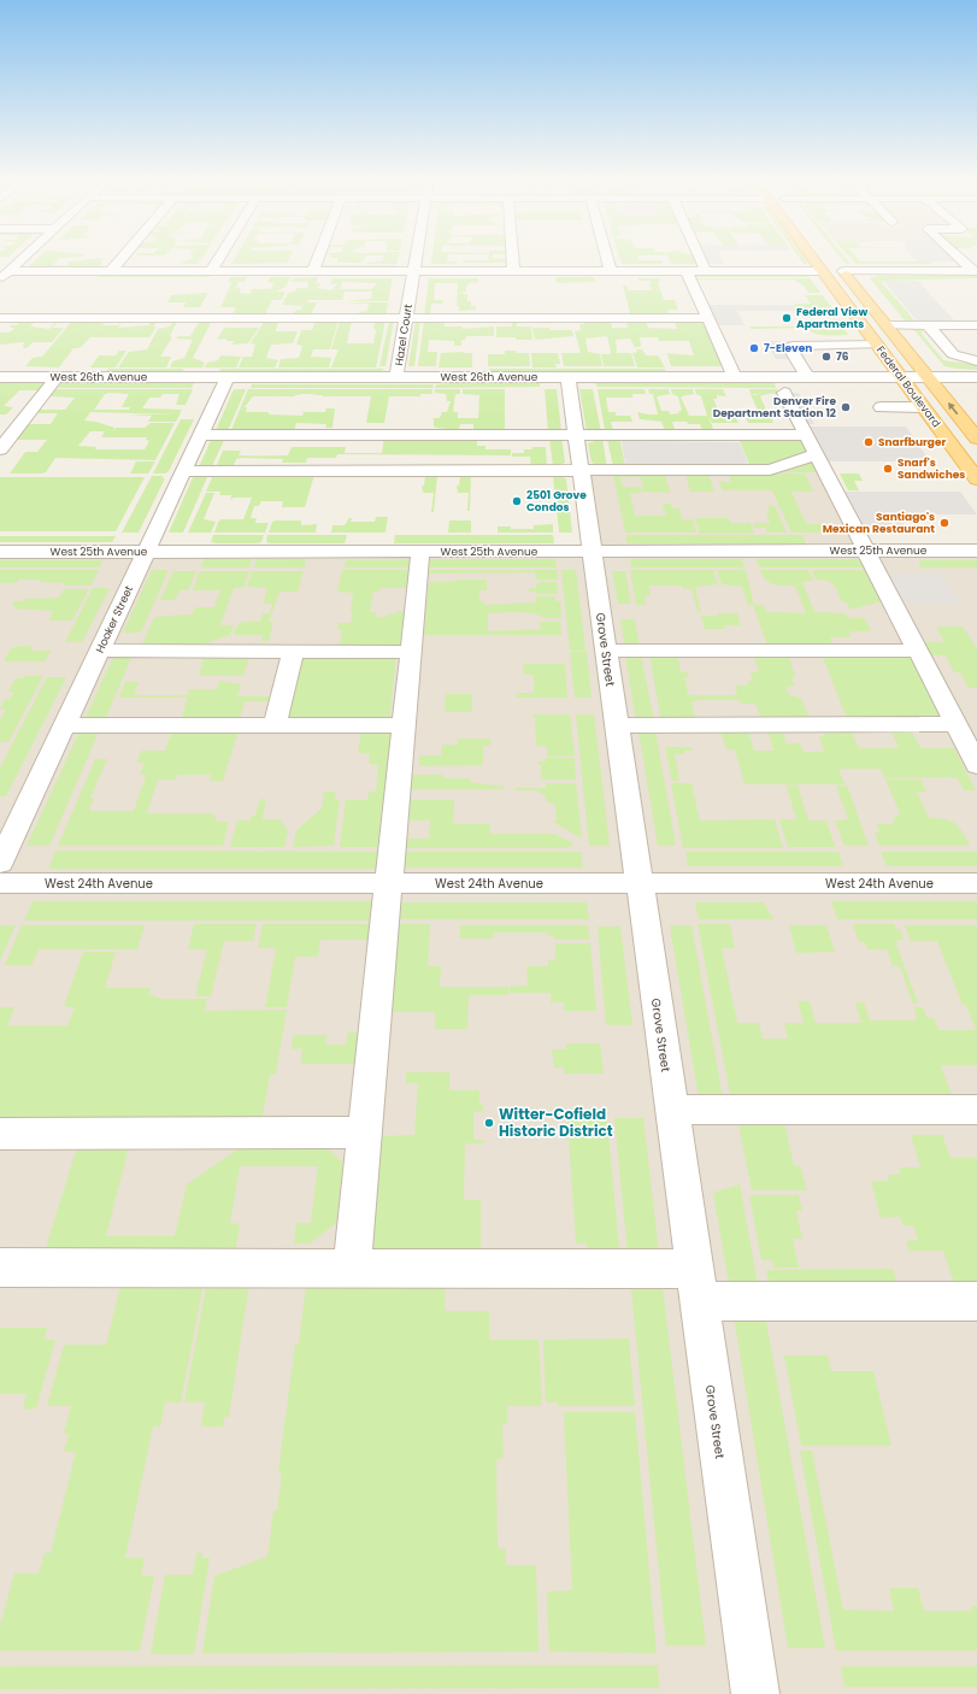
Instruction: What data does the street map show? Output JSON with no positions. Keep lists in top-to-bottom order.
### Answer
{
  "streets": {
    "main road": ["Federal Boulevard"],
    "street": [
      "Hazel Court",
      "West 26th Avenue",
      "West 25th Avenue",
      "Hooker Street",
      "Grove Street",
      "West 24th Avenue"
    ]
  },
  "crossings": [
    ["Hazel Court", "West 26th Avenue"],
    ["West 26th Avenue", "Federal Boulevard"],
    ["West 26th Avenue", "Hooker Street"],
    ["West 26th Avenue", "Grove Street"],
    ["West 25th Avenue", "Hooker Street"],
    ["West 25th Avenue", "Grove Street"],
    ["Grove Street", "West 24th Avenue"]
  ],
  "places": [
    "Federal View Apartments",
    "7-Eleven",
    "76",
    "Denver Fire Department Station 12",
    "Snarfburger",
    "Snarf's Sandwiches",
    "2501 Grove Condos",
    "Santiago's Mexican Restaurant",
    "Witter-Cofield Historic District"
  ]
}
